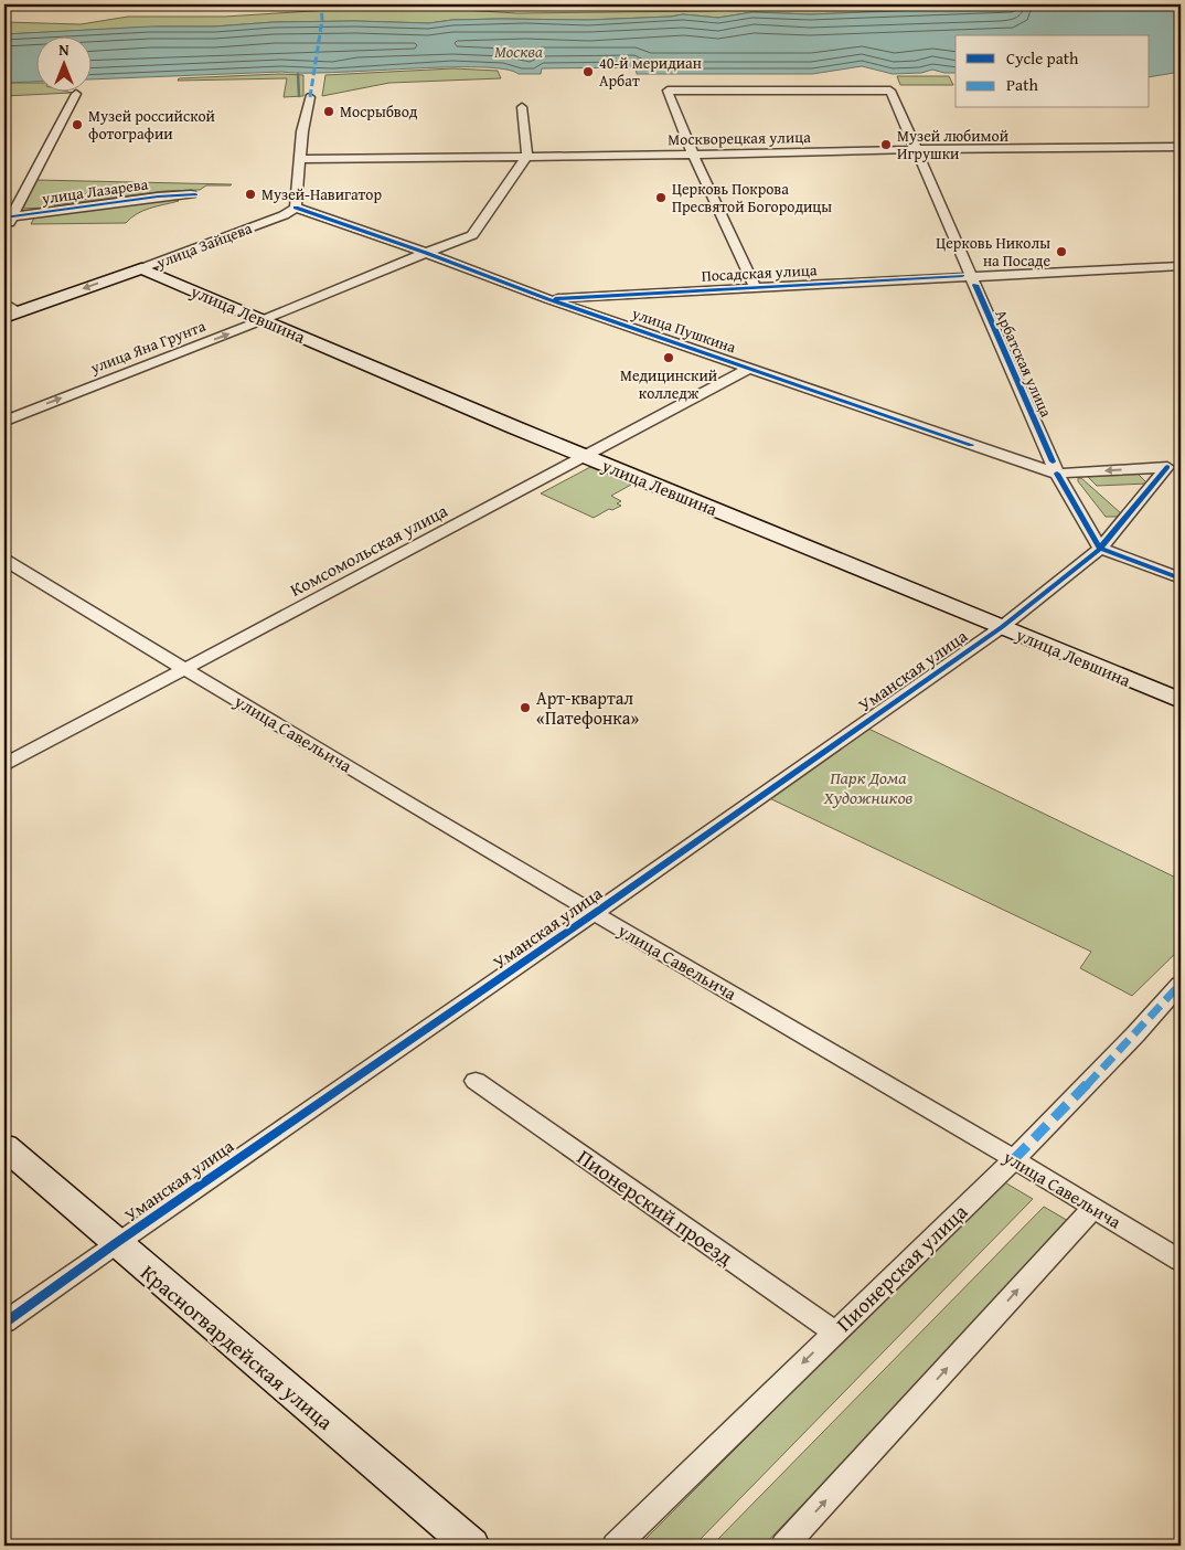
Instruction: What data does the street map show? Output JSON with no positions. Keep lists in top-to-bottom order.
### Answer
{
  "streets": {
    "street": [
      "Москворецкая улица",
      "улица Лазарева",
      "улица Зайцева",
      "Посадская улица",
      "улица Левшина",
      "улица Пушкина",
      "улица Яна Грунта",
      "Арбатская улица",
      "Комсомольская улица",
      "Уманская улица",
      "улица Савельича",
      "Пионерский проезд",
      "Пионерская улица",
      "Красногвардейская улица"
    ]
  },
  "crossings": [
    ["Москворецкая улица", "Арбатская улица"],
    ["улица Зайцева", "улица Левшина"],
    ["улица Зайцева", "улица Пушкина"],
    ["Посадская улица", "улица Пушкина"],
    ["Посадская улица", "Арбатская улица"],
    ["улица Левшина", "улица Яна Грунта"],
    ["улица Левшина", "Комсомольская улица"],
    ["улица Левшина", "Уманская улица"],
    ["улица Пушкина", "улица Яна Грунта"],
    ["улица Пушкина", "Арбатская улица"],
    ["улица Пушкина", "Комсомольская улица"],
    ["улица Пушкина", "Уманская улица"],
    ["Арбатская улица", "Уманская улица"],
    ["Комсомольская улица", "улица Савельича"],
    ["Уманская улица", "улица Савельича"],
    ["Уманская улица", "Красногвардейская улица"],
    ["улица Савельича", "Пионерская улица"],
    ["Пионерский проезд", "Пионерская улица"]
  ],
  "one_way": ["улица Зайцева", "улица Яна Грунта"],
  "water": ["Москва"],
  "parks": ["Парк Дома Художников"],
  "places": [
    "40-й меридиан Арбат",
    "Мосрыбвод",
    "Музей российской фотографии",
    "Музей любимой Игрушки",
    "Музей-Навигатор",
    "Церковь Покрова Пресвятой Богородицы",
    "Церковь Николы на Посаде",
    "Медицинский колледж",
    "Арт-квартал «Патефонка»"
  ],
  "legend": ["Cycle path", "Path"],
  "north": "top"
}
